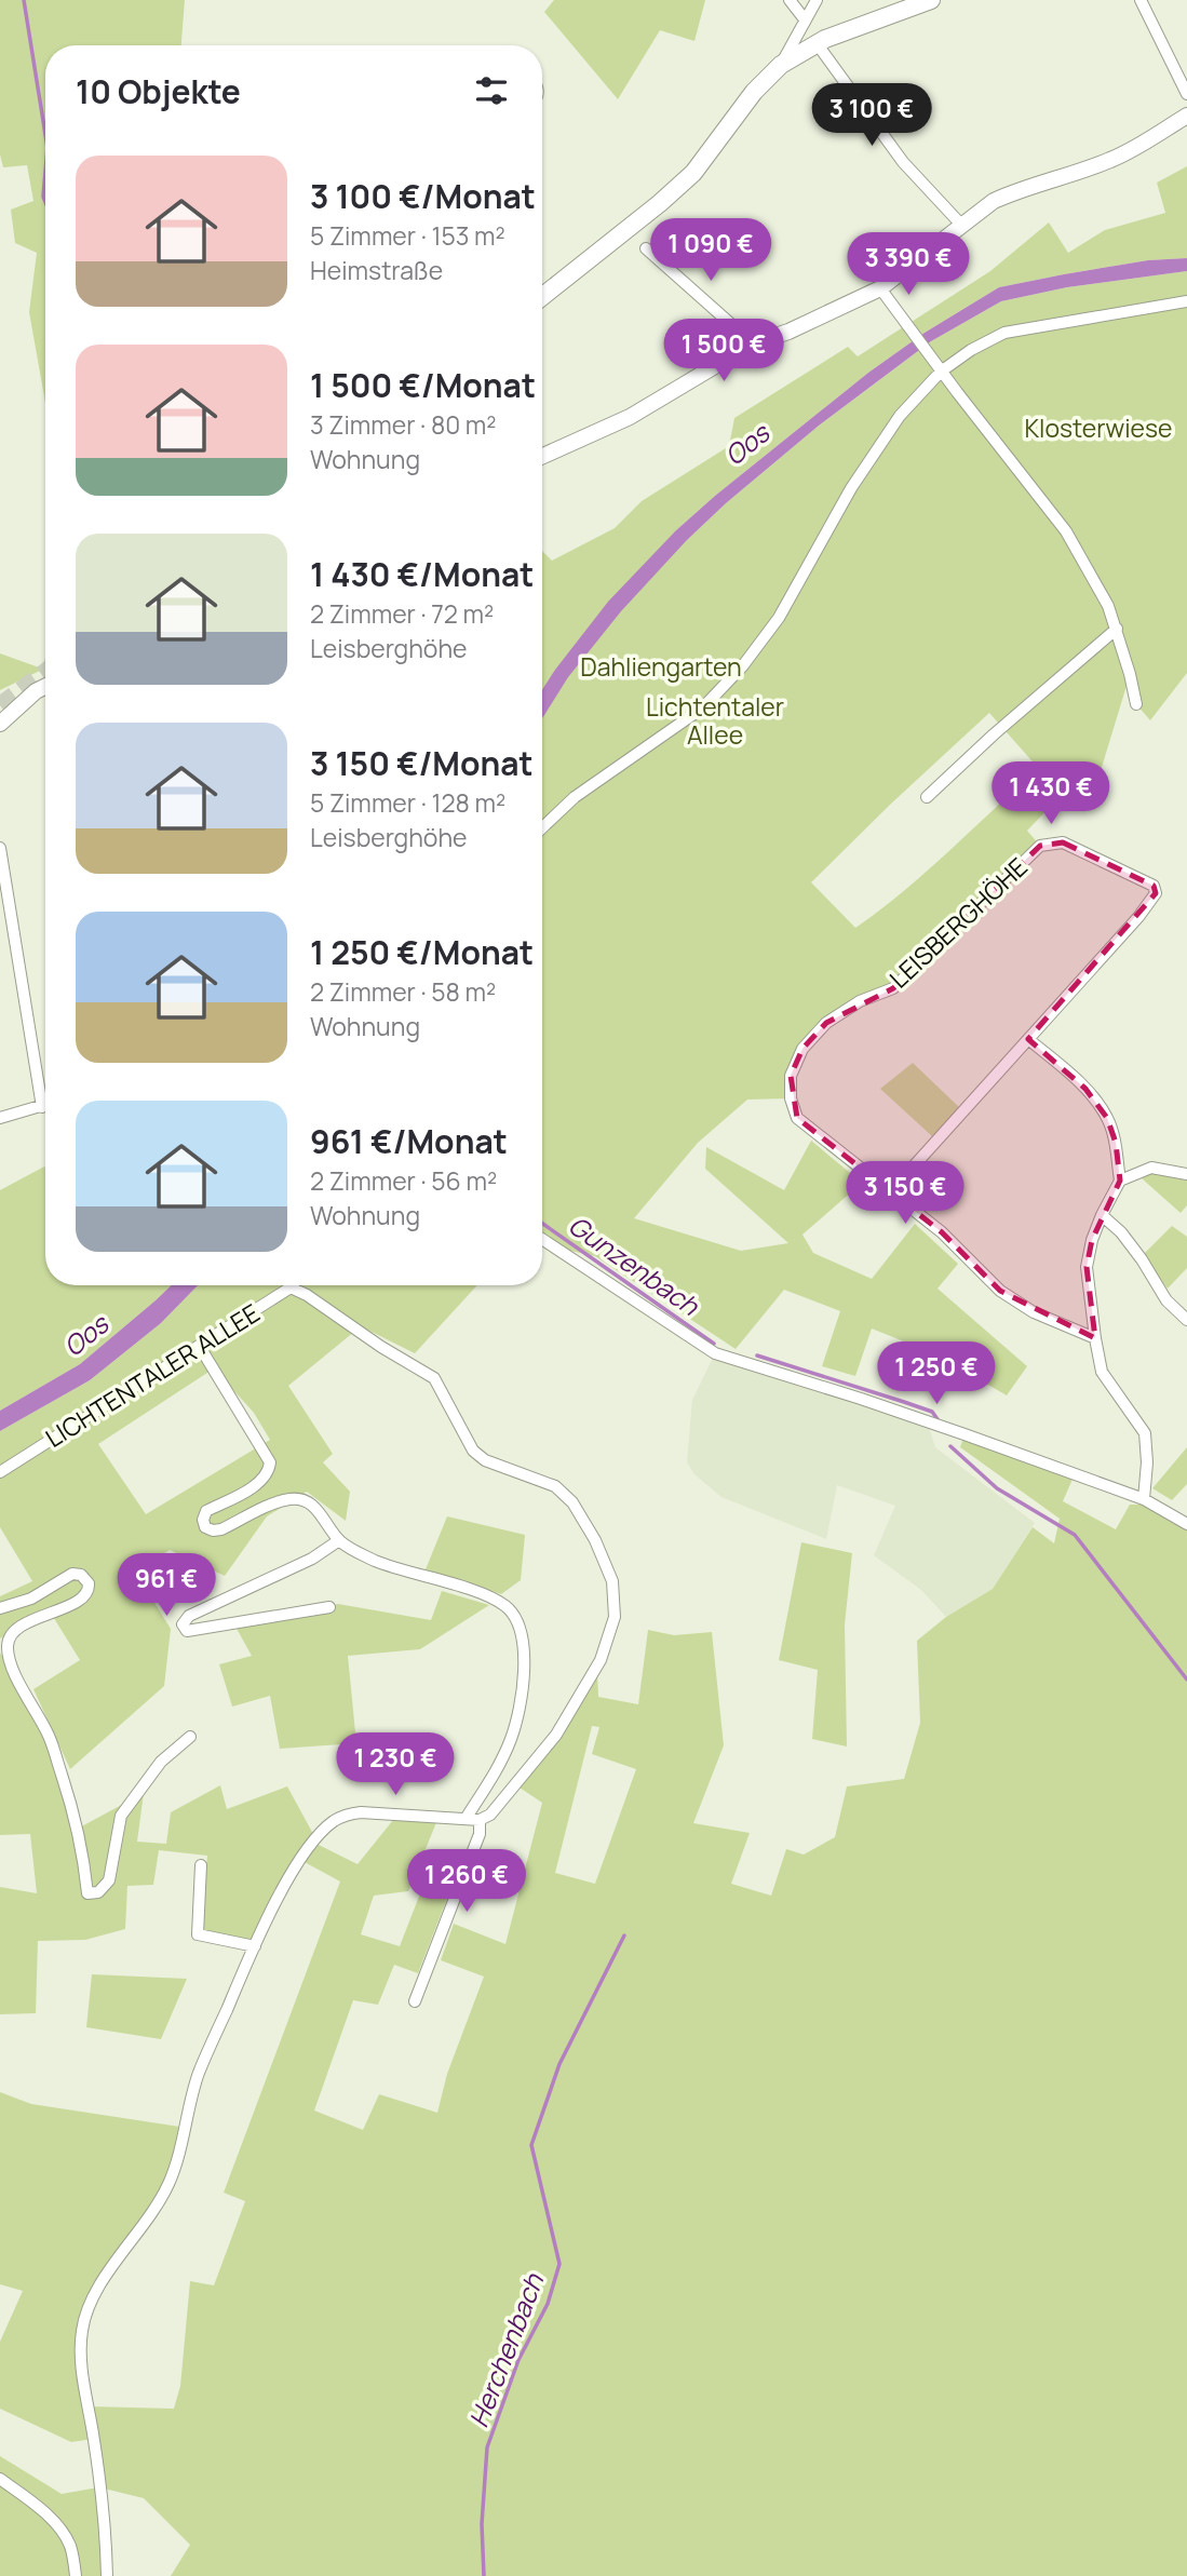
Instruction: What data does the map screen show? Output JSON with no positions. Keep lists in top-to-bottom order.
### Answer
{
  "streets": {
    "street": ["LEISBERGHÖHE", "LICHTENTALER ALLEE"]
  },
  "water": ["Oos", "Gunzenbach", "Herchenbach"],
  "parks": ["Klosterwiese", "Dahliengarten", "Lichtentaler Allee"],
  "page": {
    "heading": "10 Objekte",
    "price": [
      "3 100 €",
      "1 090 €",
      "3 390 €",
      "1 500 €",
      "1 430 €",
      "3 150 €",
      "1 250 €",
      "961 €",
      "1 230 €",
      "1 260 €"
    ],
    "list": [
      {
        "name": "3 100 €/Monat",
        "note": "5 Zimmer · 153 m² · Heimstraße"
      },
      {
        "name": "1 500 €/Monat",
        "note": "3 Zimmer · 80 m² · Wohnung"
      },
      {
        "name": "1 430 €/Monat",
        "note": "2 Zimmer · 72 m² · Leisberghöhe"
      },
      {
        "name": "3 150 €/Monat",
        "note": "5 Zimmer · 128 m² · Leisberghöhe"
      },
      {
        "name": "1 250 €/Monat",
        "note": "2 Zimmer · 58 m² · Wohnung"
      },
      {
        "name": "961 €/Monat",
        "note": "2 Zimmer · 56 m² · Wohnung"
      }
    ]
  }
}
